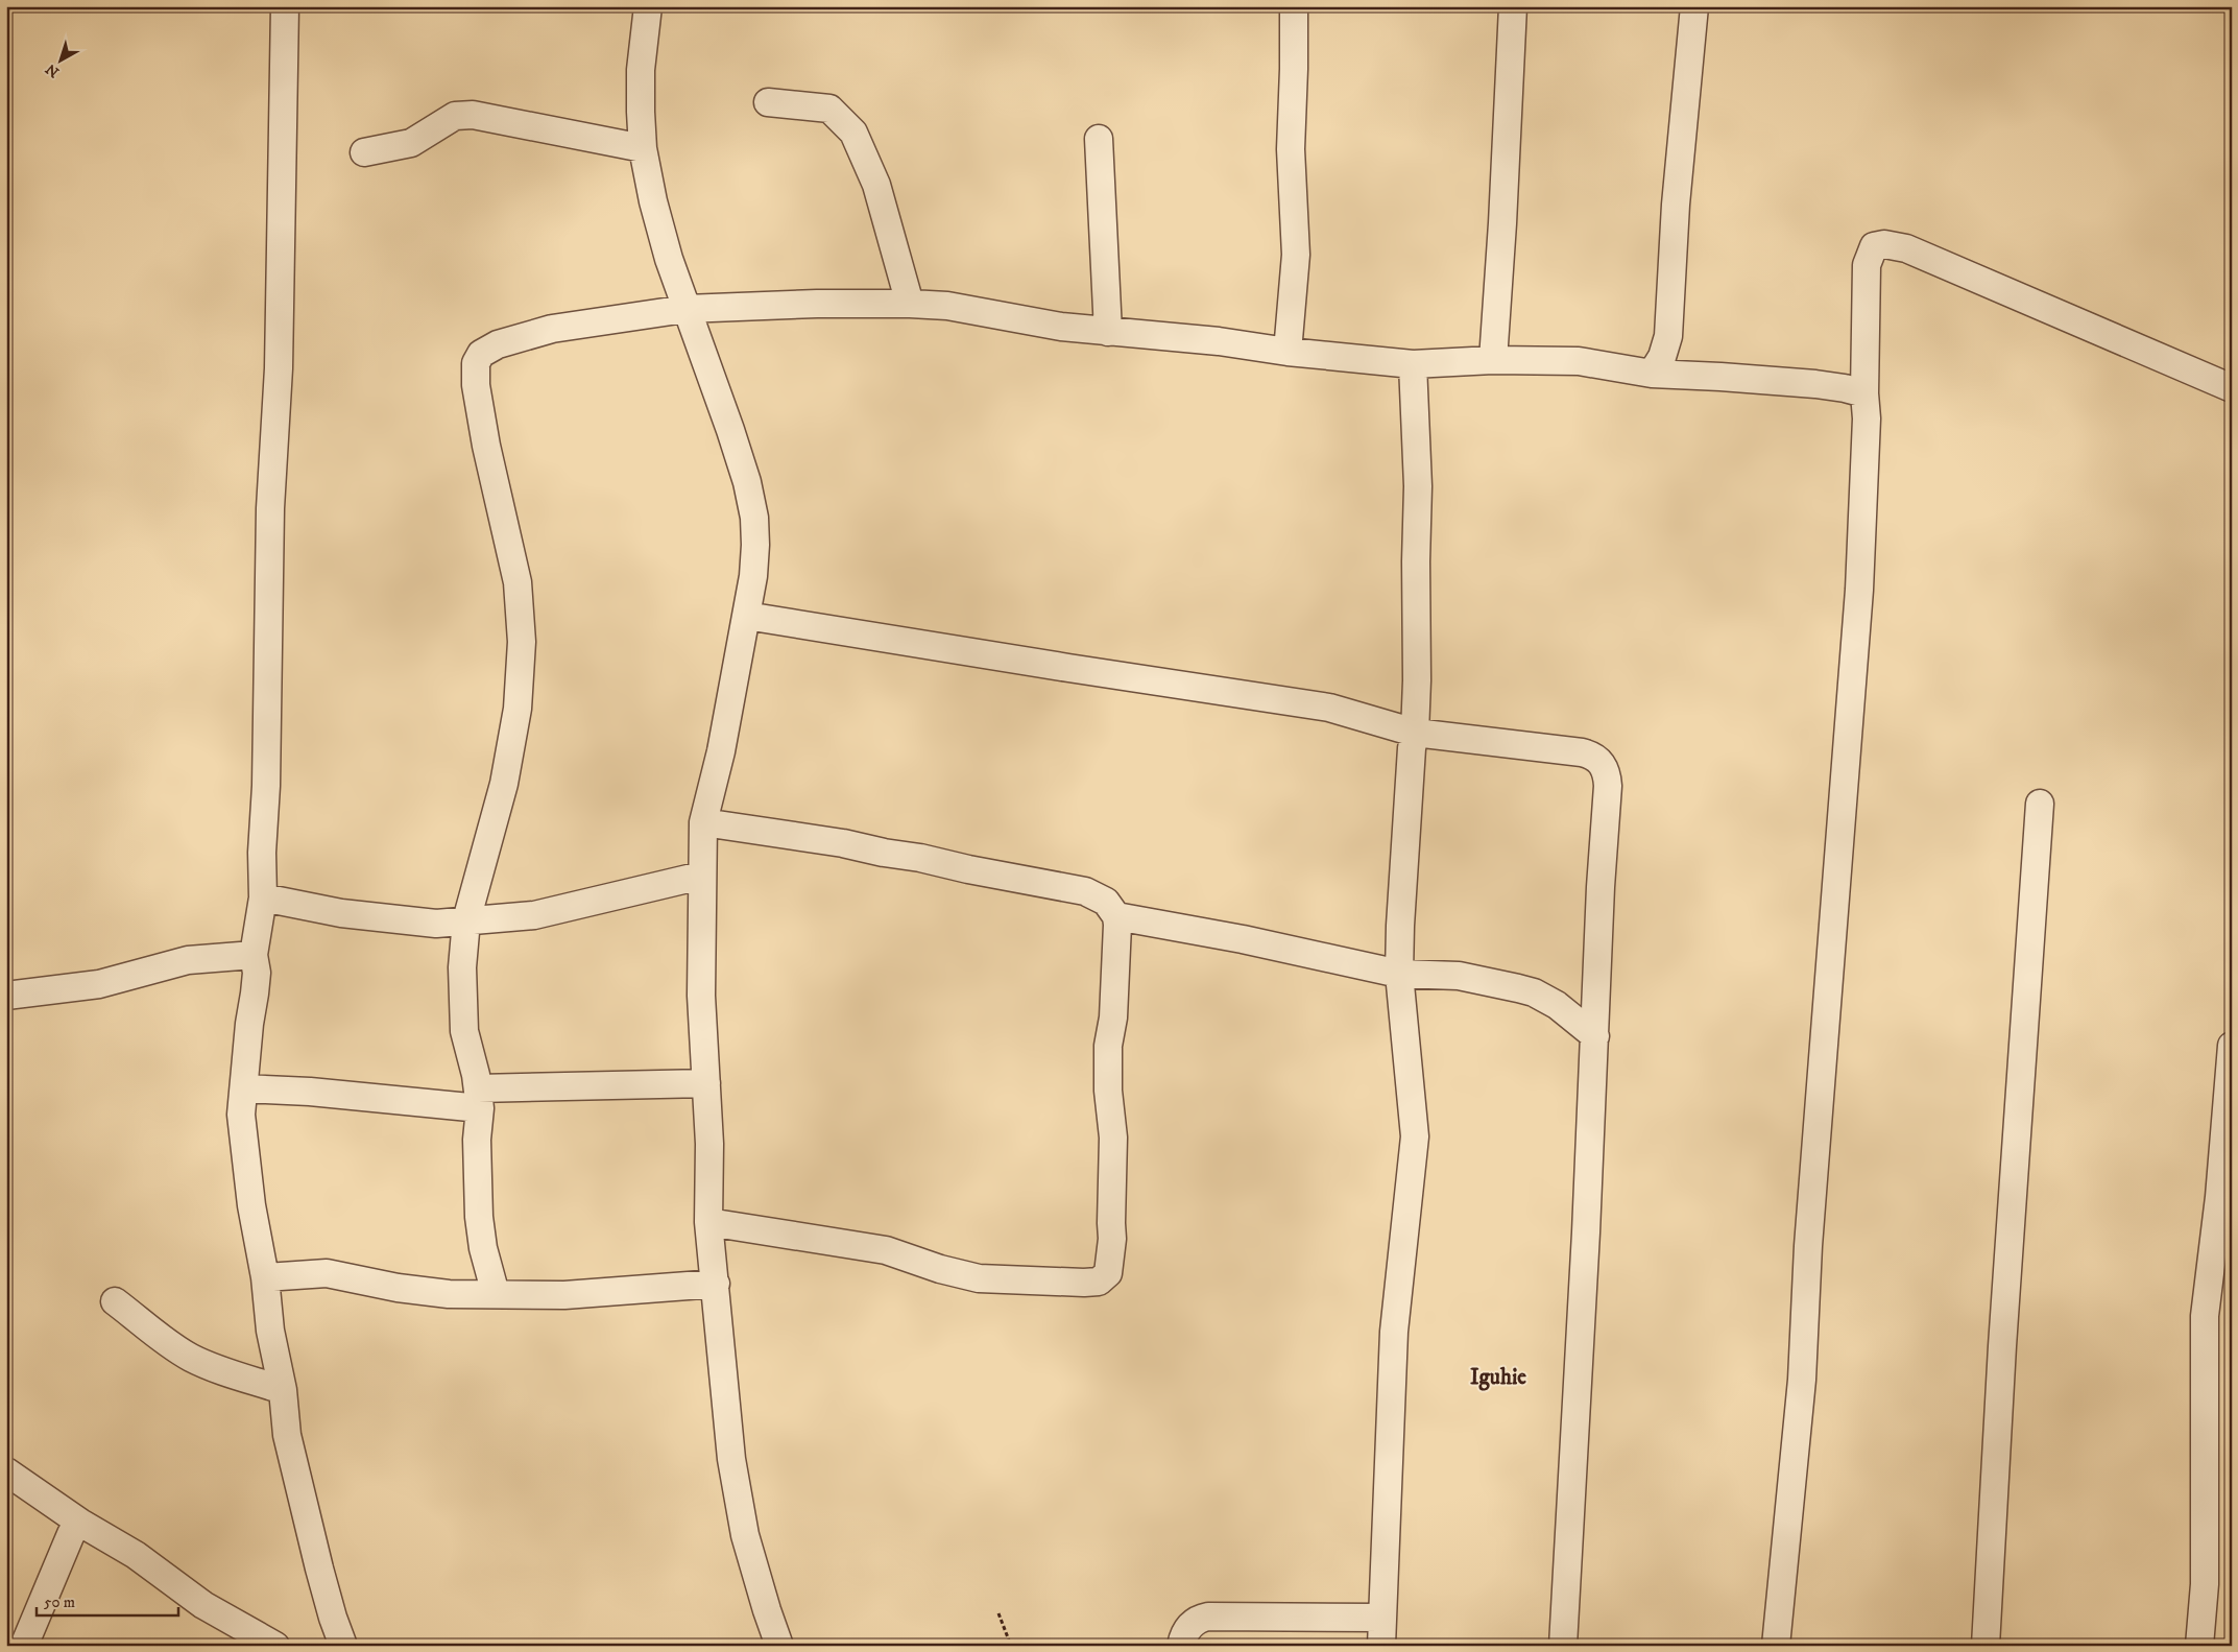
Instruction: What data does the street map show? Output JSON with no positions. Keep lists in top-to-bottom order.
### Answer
{
  "districts": ["Iguhie"],
  "scale_bar": "50 m",
  "north": "bottom left"
}
